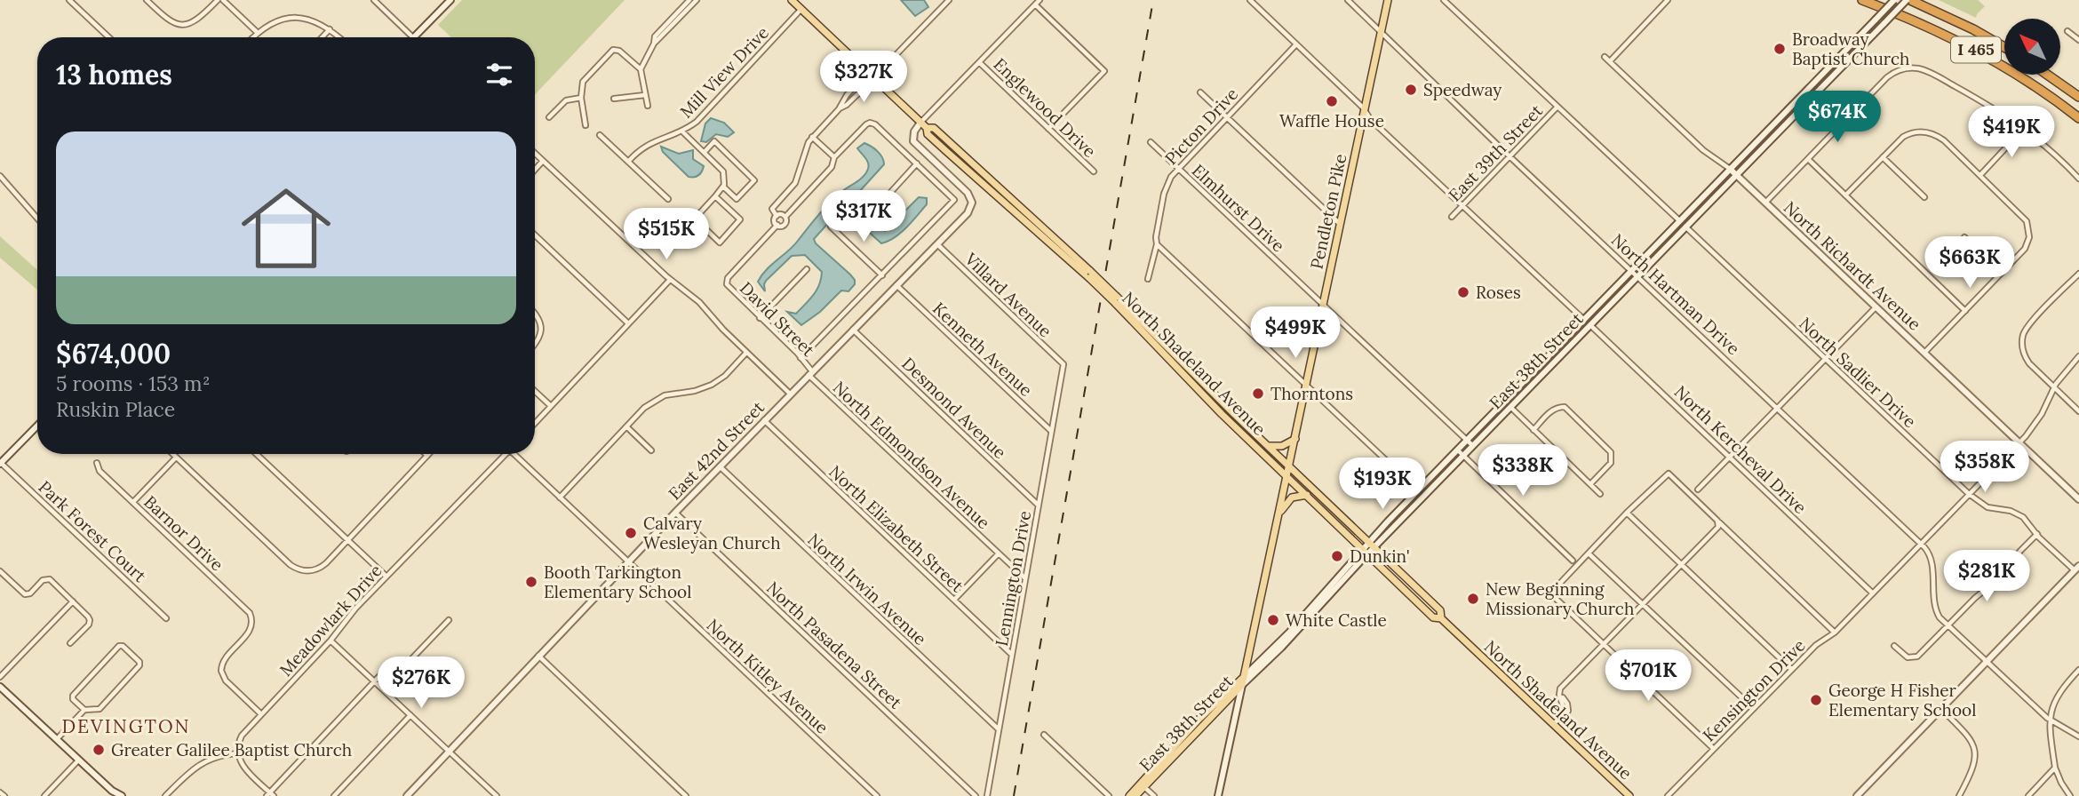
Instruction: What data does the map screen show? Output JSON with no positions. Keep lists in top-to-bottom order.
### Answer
{
  "streets": {
    "highway": ["I 465"],
    "main road": [
      "Pendleton Pike",
      "North Richardt Avenue",
      "East 38th Street",
      "North Shadeland Avenue",
      "East 42nd Street"
    ],
    "street": [
      "Mill View Drive",
      "Englewood Drive",
      "Picton Drive",
      "East 39th Street",
      "Elmhurst Drive",
      "North Hartman Drive",
      "Villard Avenue",
      "David Street",
      "Kenneth Avenue",
      "North Sadlier Drive",
      "Desmond Avenue",
      "North Kercheval Drive",
      "North Edmondson Avenue",
      "North Elizabeth Street",
      "Park Forest Court",
      "Barnor Drive",
      "Lennington Drive",
      "North Irwin Avenue",
      "Meadowlark Drive",
      "North Pasadena Street",
      "North Kitley Avenue",
      "Kensington Drive"
    ]
  },
  "crossings": [
    ["I 465", "East 38th Street"],
    ["Mill View Drive", "North Shadeland Avenue"],
    ["Picton Drive", "Elmhurst Drive"],
    ["East 39th Street", "North Hartman Drive"],
    ["Elmhurst Drive", "Pendleton Pike"],
    ["Elmhurst Drive", "East 38th Street"],
    ["Pendleton Pike", "North Hartman Drive"],
    ["Pendleton Pike", "East 38th Street"],
    ["Pendleton Pike", "North Shadeland Avenue"],
    ["North Richardt Avenue", "East 38th Street"],
    ["North Richardt Avenue", "Kensington Drive"],
    ["North Hartman Drive", "East 38th Street"],
    ["North Hartman Drive", "Kensington Drive"],
    ["Villard Avenue", "East 42nd Street"],
    ["Villard Avenue", "Lennington Drive"],
    ["David Street", "East 42nd Street"],
    ["David Street", "North Edmondson Avenue"],
    ["Kenneth Avenue", "East 42nd Street"],
    ["Kenneth Avenue", "Lennington Drive"],
    ["East 38th Street", "North Shadeland Avenue"],
    ["East 38th Street", "North Sadlier Drive"],
    ["East 38th Street", "North Kercheval Drive"],
    ["North Shadeland Avenue", "East 42nd Street"],
    ["North Sadlier Drive", "Kensington Drive"],
    ["Desmond Avenue", "East 42nd Street"],
    ["Desmond Avenue", "Lennington Drive"],
    ["North Kercheval Drive", "Kensington Drive"],
    ["East 42nd Street", "North Edmondson Avenue"],
    ["East 42nd Street", "North Elizabeth Street"],
    ["East 42nd Street", "North Irwin Avenue"],
    ["East 42nd Street", "North Pasadena Street"],
    ["East 42nd Street", "North Kitley Avenue"],
    ["North Edmondson Avenue", "Lennington Drive"],
    ["North Elizabeth Street", "Lennington Drive"],
    ["Barnor Drive", "Meadowlark Drive"],
    ["Lennington Drive", "North Irwin Avenue"]
  ],
  "districts": ["DEVINGTON"],
  "places": [
    "Broadway Baptist Church",
    "Speedway",
    "Waffle House",
    "Roses",
    "Thorntons",
    "Calvary Wesleyan Church",
    "Dunkin'",
    "Booth Tarkington Elementary School",
    "New Beginning Missionary Church",
    "White Castle",
    "George H Fisher Elementary School",
    "Greater Galilee Baptist Church"
  ],
  "north": "top left",
  "page": {
    "heading": "13 homes",
    "price": [
      "$327K",
      "$674K",
      "$419K",
      "$317K",
      "$515K",
      "$663K",
      "$499K",
      "$358K",
      "$338K",
      "$193K",
      "$281K",
      "$701K",
      "$276K"
    ],
    "list": [
      {
        "name": "$674,000",
        "note": "5 rooms · 153 m² · Ruskin Place"
      }
    ]
  }
}
